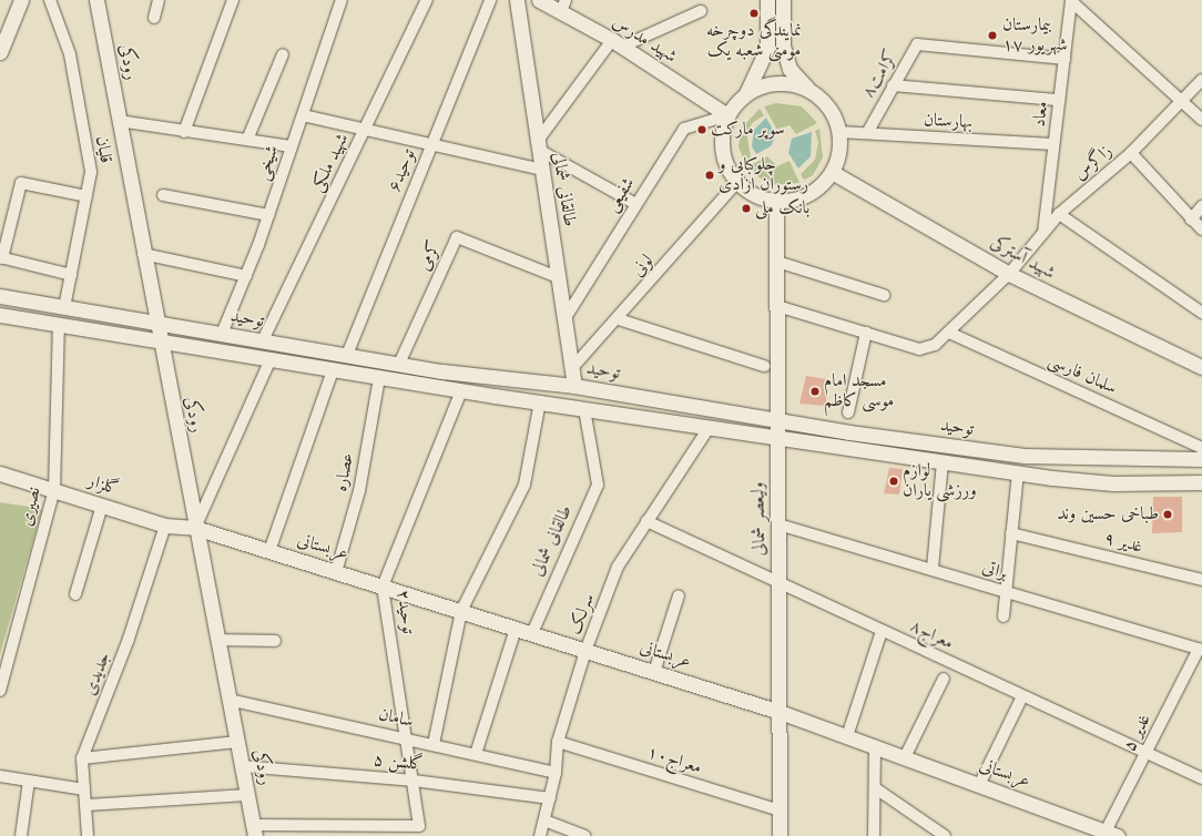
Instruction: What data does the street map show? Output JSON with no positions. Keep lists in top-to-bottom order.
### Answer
{
  "streets": {
    "main road": [
      "شهید مدرس",
      "رودکی",
      "طالقانی شمالی",
      "شهید آسترکی",
      "توحید",
      "گلزار",
      "ولیعصر شمالی",
      "عربستانی"
    ],
    "street": [
      "کرامت۸",
      "معاد",
      "بهارستان",
      "قلیان",
      "شیخی",
      "شهید ملکی",
      "زاگرس",
      "توحید۶",
      "شفیعی",
      "کرمی",
      "لونی",
      "سلمان فارسی",
      "عصاره",
      "نصیری",
      "غدیر ۹",
      "براتی",
      "توحید۲",
      "سرلک",
      "معراج۸",
      "جدیدی",
      "سامان",
      "غدیر ۵",
      "معراج۱۰",
      "گلشن ۵"
    ]
  },
  "crossings": [
    ["شهید مدرس", "بهارستان"],
    ["شهید مدرس", "شفیعی"],
    ["شهید مدرس", "شهید آسترکی"],
    ["شهید مدرس", "لونی"],
    ["شهید مدرس", "ولیعصر شمالی"],
    ["رودکی", "توحید"],
    ["رودکی", "گلزار"],
    ["رودکی", "عربستانی"],
    ["رودکی", "توحید۲"],
    ["رودکی", "سامان"],
    ["رودکی", "گلشن ۵"],
    ["کرامت۸", "معاد"],
    ["کرامت۸", "بهارستان"],
    ["معاد", "بهارستان"],
    ["معاد", "زاگرس"],
    ["بهارستان", "شفیعی"],
    ["بهارستان", "شهید آسترکی"],
    ["بهارستان", "لونی"],
    ["بهارستان", "ولیعصر شمالی"],
    ["قلیان", "توحید"],
    ["شیخی", "توحید"],
    ["شهید ملکی", "توحید"],
    ["زاگرس", "شهید آسترکی"],
    ["زاگرس", "سلمان فارسی"],
    ["زاگرس", "ولیعصر شمالی"],
    ["توحید۶", "توحید"],
    ["طالقانی شمالی", "شفیعی"],
    ["طالقانی شمالی", "کرمی"],
    ["طالقانی شمالی", "لونی"],
    ["طالقانی شمالی", "توحید"],
    ["طالقانی شمالی", "عربستانی"],
    ["شفیعی", "شهید آسترکی"],
    ["شفیعی", "لونی"],
    ["شفیعی", "ولیعصر شمالی"],
    ["کرمی", "توحید"],
    ["شهید آسترکی", "لونی"],
    ["شهید آسترکی", "ولیعصر شمالی"],
    ["لونی", "ولیعصر شمالی"],
    ["توحید", "عصاره"],
    ["توحید", "نصیری"],
    ["توحید", "ولیعصر شمالی"],
    ["توحید", "توحید۲"],
    ["توحید", "سرلک"],
    ["عصاره", "عربستانی"],
    ["گلزار", "نصیری"],
    ["گلزار", "عربستانی"],
    ["گلزار", "جدیدی"],
    ["ولیعصر شمالی", "عربستانی"],
    ["ولیعصر شمالی", "براتی"],
    ["ولیعصر شمالی", "معراج۸"],
    ["ولیعصر شمالی", "معراج۱۰"],
    ["عربستانی", "توحید۲"],
    ["عربستانی", "سرلک"],
    ["عربستانی", "غدیر ۵"],
    ["براتی", "غدیر ۵"],
    ["توحید۲", "سامان"],
    ["توحید۲", "گلشن ۵"],
    ["سرلک", "معراج۸"],
    ["سرلک", "سامان"],
    ["سرلک", "معراج۱۰"],
    ["سرلک", "گلشن ۵"],
    ["معراج۸", "غدیر ۵"]
  ],
  "places": [
    "نمایندگی دوچرخه مومنی شعبه یک",
    "بیمارستان ۱۷ شهریور",
    "سوپر مارکت",
    "چلوکبابی و رستوران ازادی",
    "بانک ملی",
    "مسجد امام موسی کاظم",
    "لوازم ورزشی یاران",
    "طباخی حسین وند"
  ]
}
